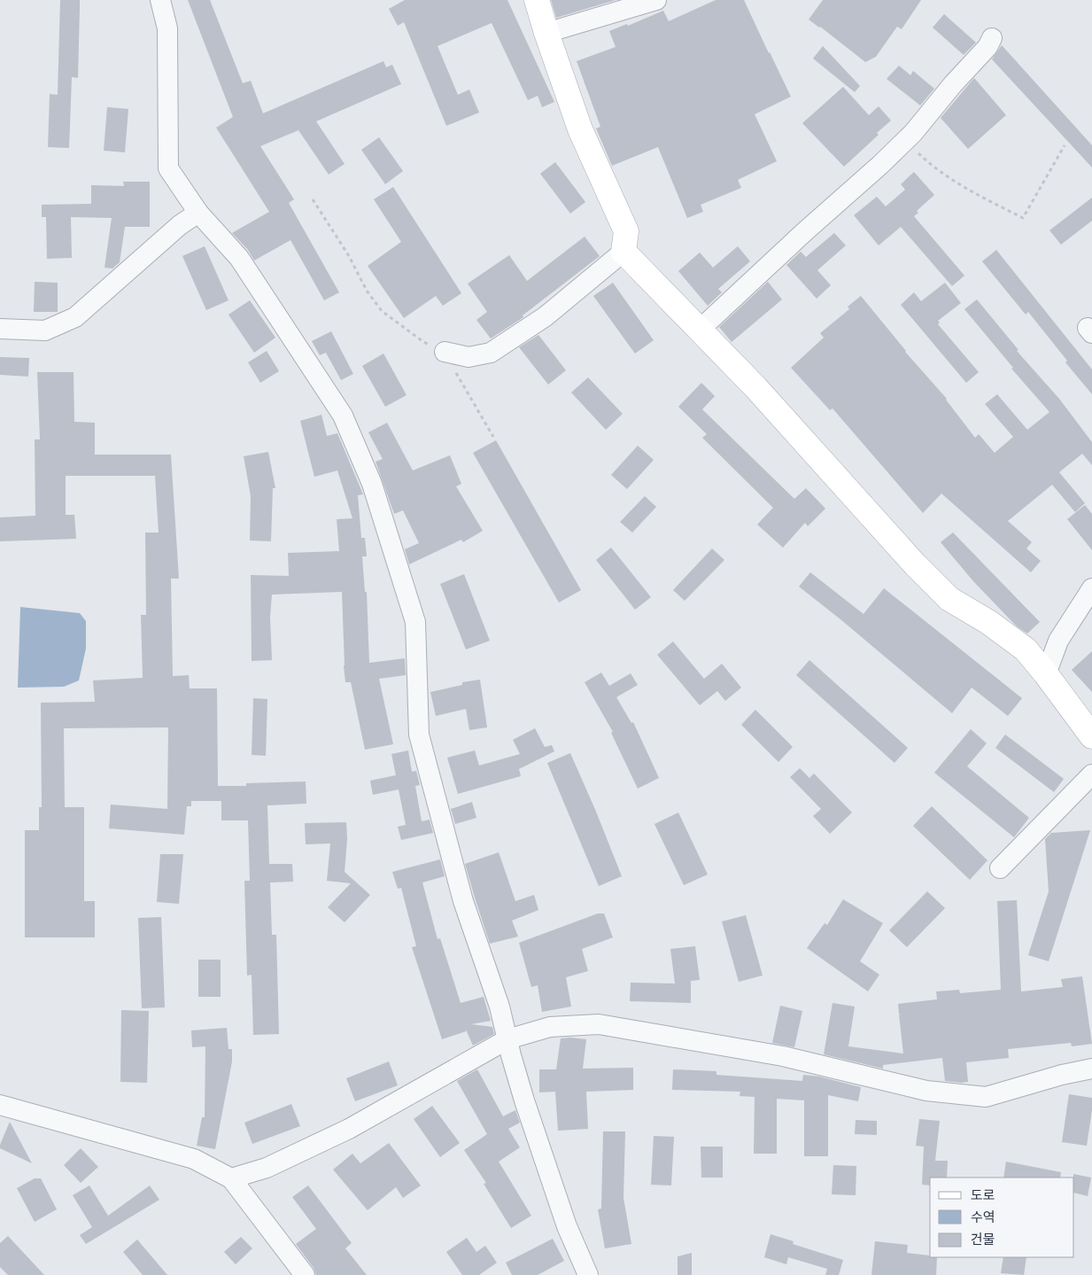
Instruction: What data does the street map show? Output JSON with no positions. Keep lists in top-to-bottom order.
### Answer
{
  "legend": ["도로", "수역", "건물"]
}
